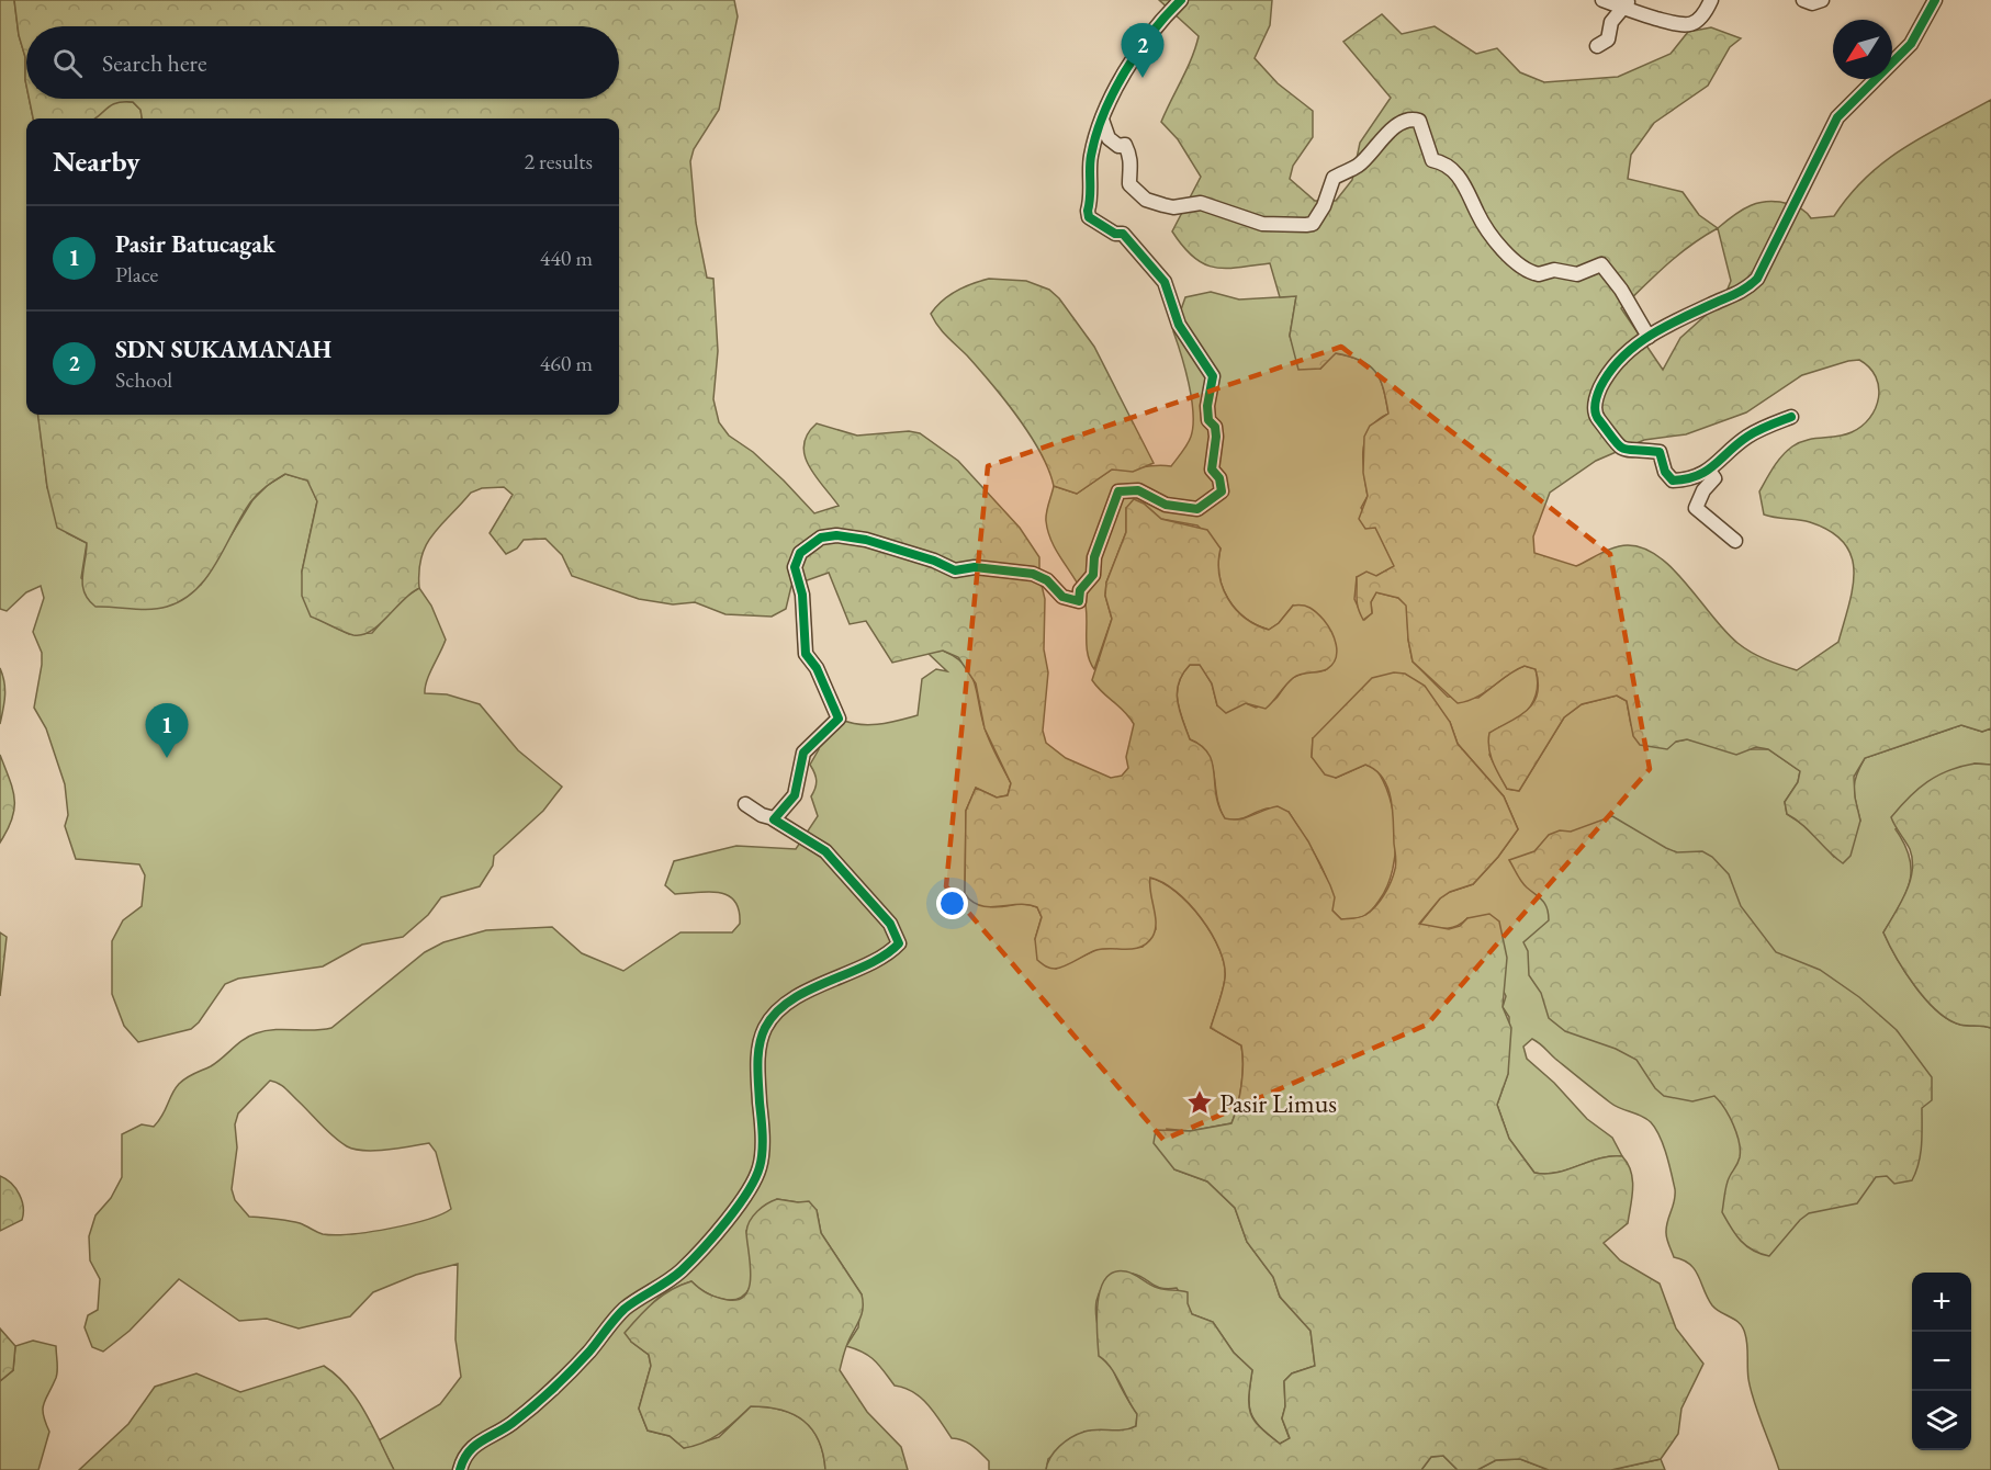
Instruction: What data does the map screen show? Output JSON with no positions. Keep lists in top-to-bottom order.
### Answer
{
  "places": {
    "place": ["Pasir Limus"]
  },
  "north": "bottom left",
  "page": {
    "pins": ["2", "1"],
    "search": "Search here",
    "heading": ["Nearby", "2 results"],
    "list": [
      {
        "mark": "1",
        "name": "Pasir Batucagak",
        "note": "Place",
        "value": "440 m"
      },
      {
        "mark": "2",
        "name": "SDN SUKAMANAH",
        "note": "School",
        "value": "460 m"
      }
    ],
    "map_buttons": ["+", "−"]
  }
}
